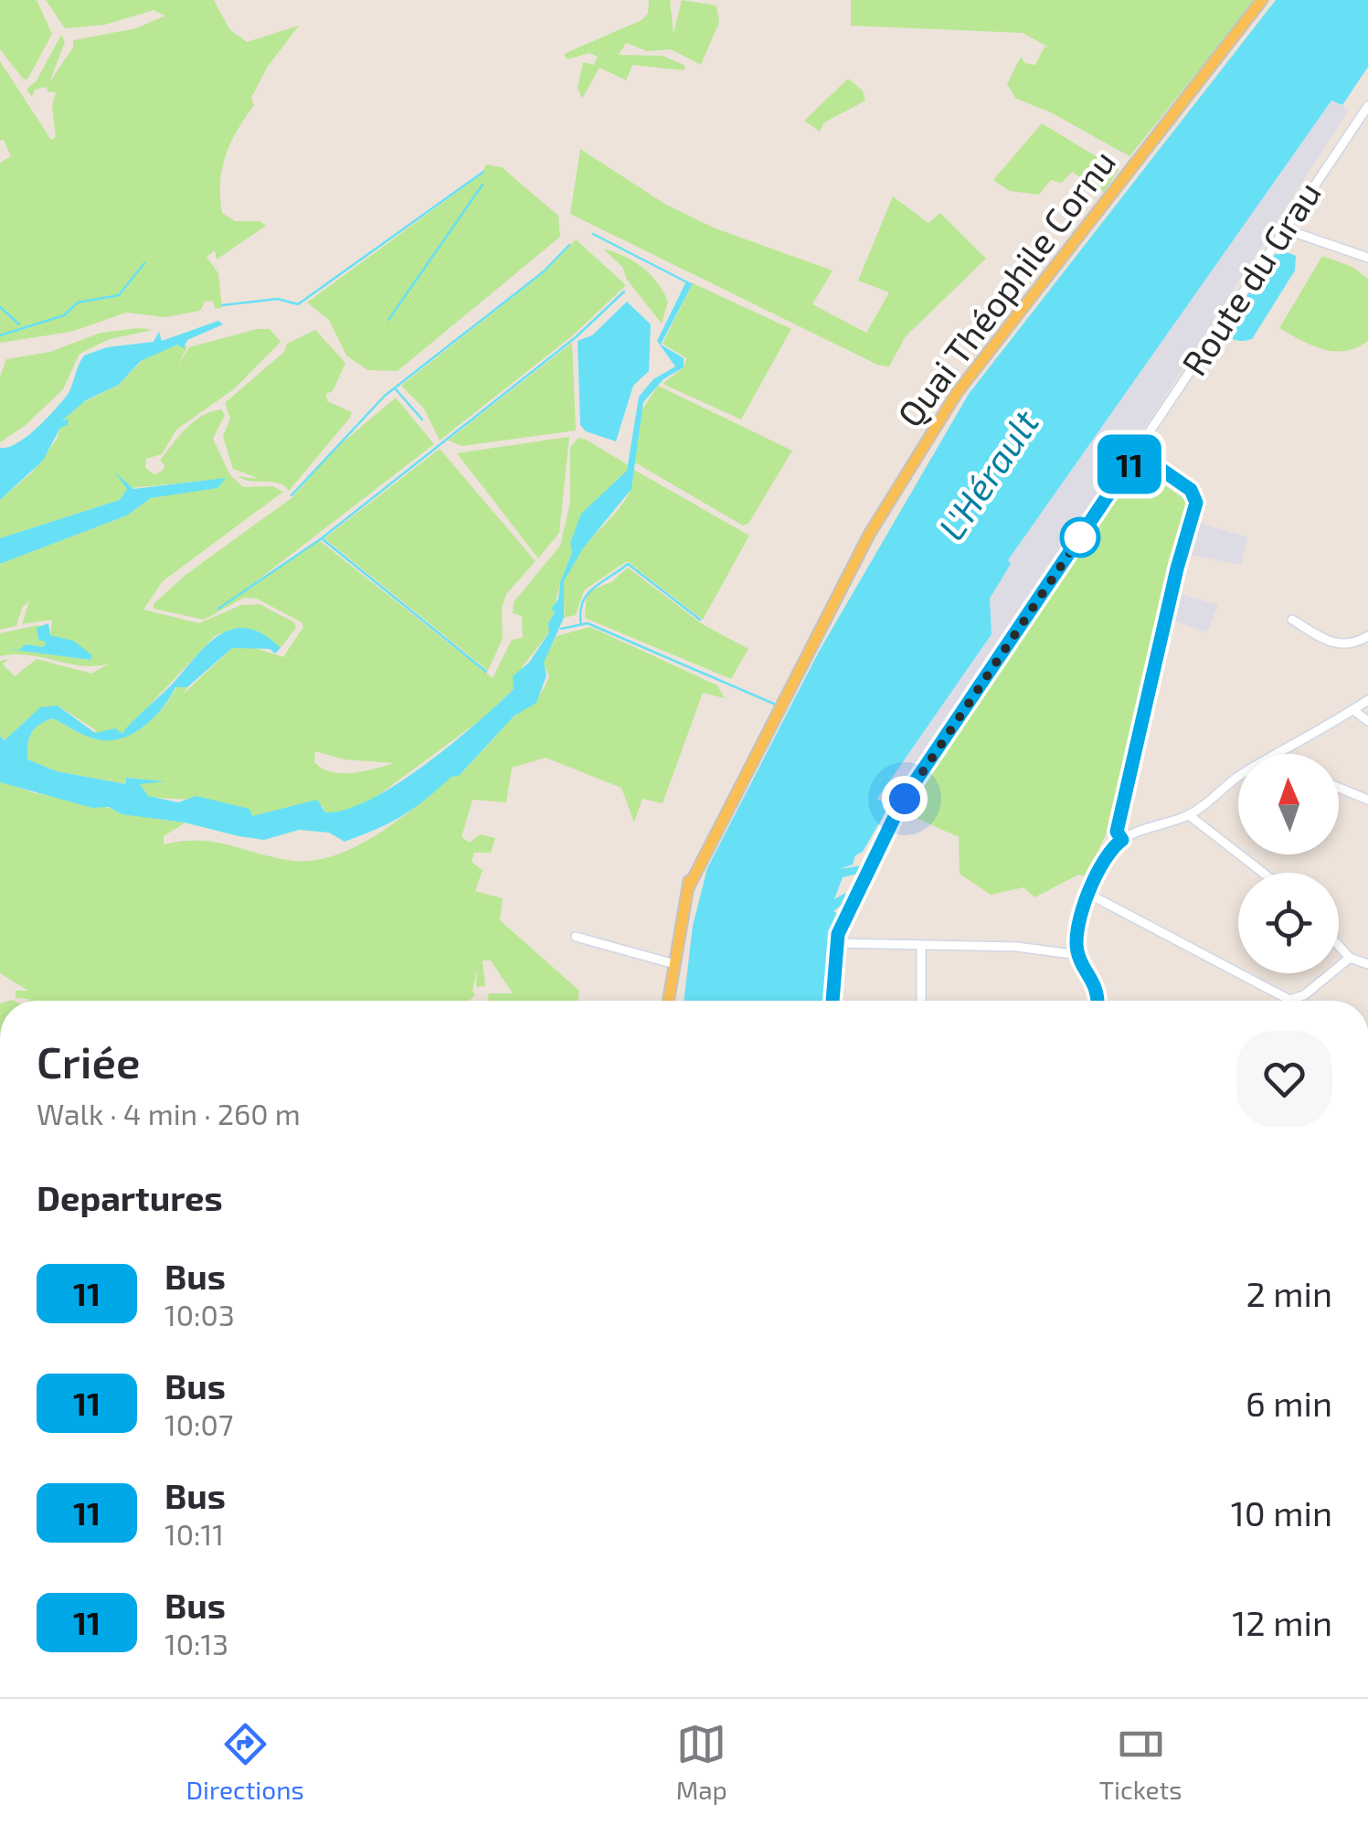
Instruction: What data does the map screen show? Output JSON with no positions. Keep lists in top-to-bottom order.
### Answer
{
  "streets": {
    "main road": ["Quai Théophile Cornu"],
    "street": ["Route du Grau"]
  },
  "water": ["L'Hérault"],
  "lines": ["bus line 11"],
  "north": "top",
  "page": {
    "on_map": "11",
    "heading": [
      ["Criée", "Walk · 4 min · 260 m"],
      "Departures"
    ],
    "list": [
      {
        "mark": "11",
        "name": "Bus",
        "note": "10:03",
        "value": "2 min"
      },
      {
        "mark": "11",
        "name": "Bus",
        "note": "10:07",
        "value": "6 min"
      },
      {
        "mark": "11",
        "name": "Bus",
        "note": "10:11",
        "value": "10 min"
      },
      {
        "mark": "11",
        "name": "Bus",
        "note": "10:13",
        "value": "12 min"
      }
    ],
    "tabs": ["Directions", "Map", "Tickets"]
  }
}
